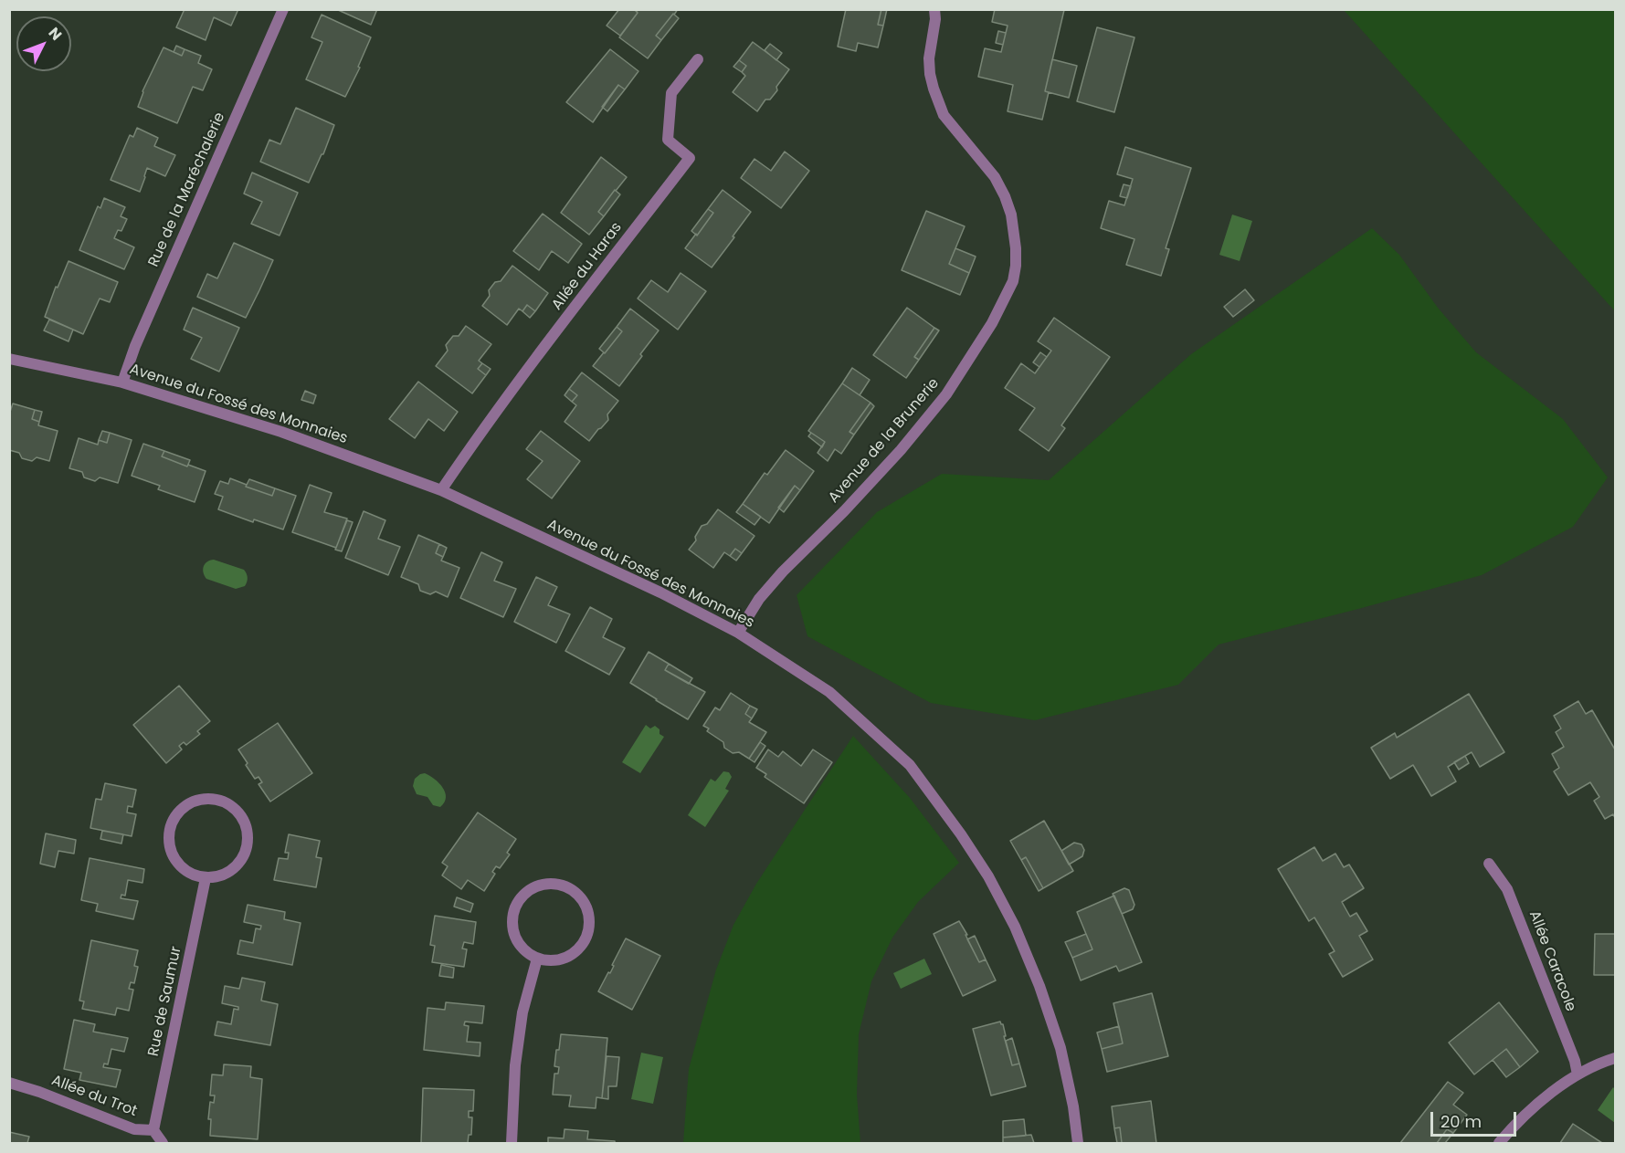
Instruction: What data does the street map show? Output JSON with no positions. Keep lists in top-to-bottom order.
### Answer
{
  "streets": {
    "street": [
      "Rue de la Maréchalerie",
      "Allée du Haras",
      "Avenue du Fossé des Monnaies",
      "Avenue de la Brunerie",
      "Allée Caracole",
      "Rue de Saumur",
      "Allée du Trot"
    ]
  },
  "crossings": [
    ["Rue de la Maréchalerie", "Avenue du Fossé des Monnaies"],
    ["Allée du Haras", "Avenue du Fossé des Monnaies"],
    ["Avenue du Fossé des Monnaies", "Avenue de la Brunerie"],
    ["Rue de Saumur", "Allée du Trot"]
  ],
  "scale_bar": "20 m",
  "north": "top right"
}
